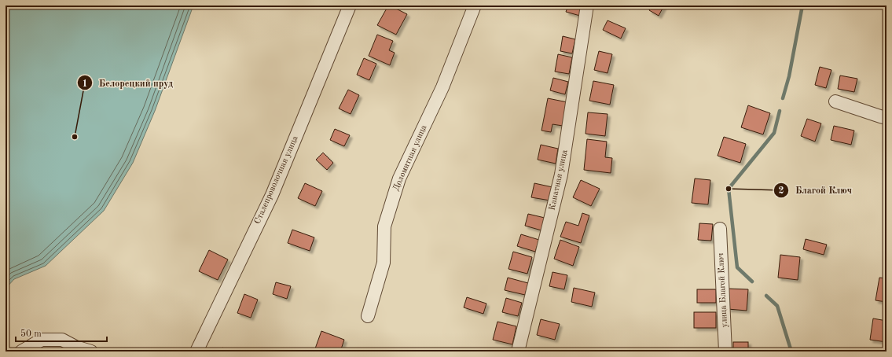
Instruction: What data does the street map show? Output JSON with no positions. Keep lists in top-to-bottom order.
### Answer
{
  "streets": {
    "street": [
      "Доломитная улица",
      "Сталепроволочная улица",
      "Канатная улица",
      "улица Благой Ключ"
    ]
  },
  "places": ["Белорецкий пруд", "Благой Ключ"],
  "scale_bar": "50 m"
}
